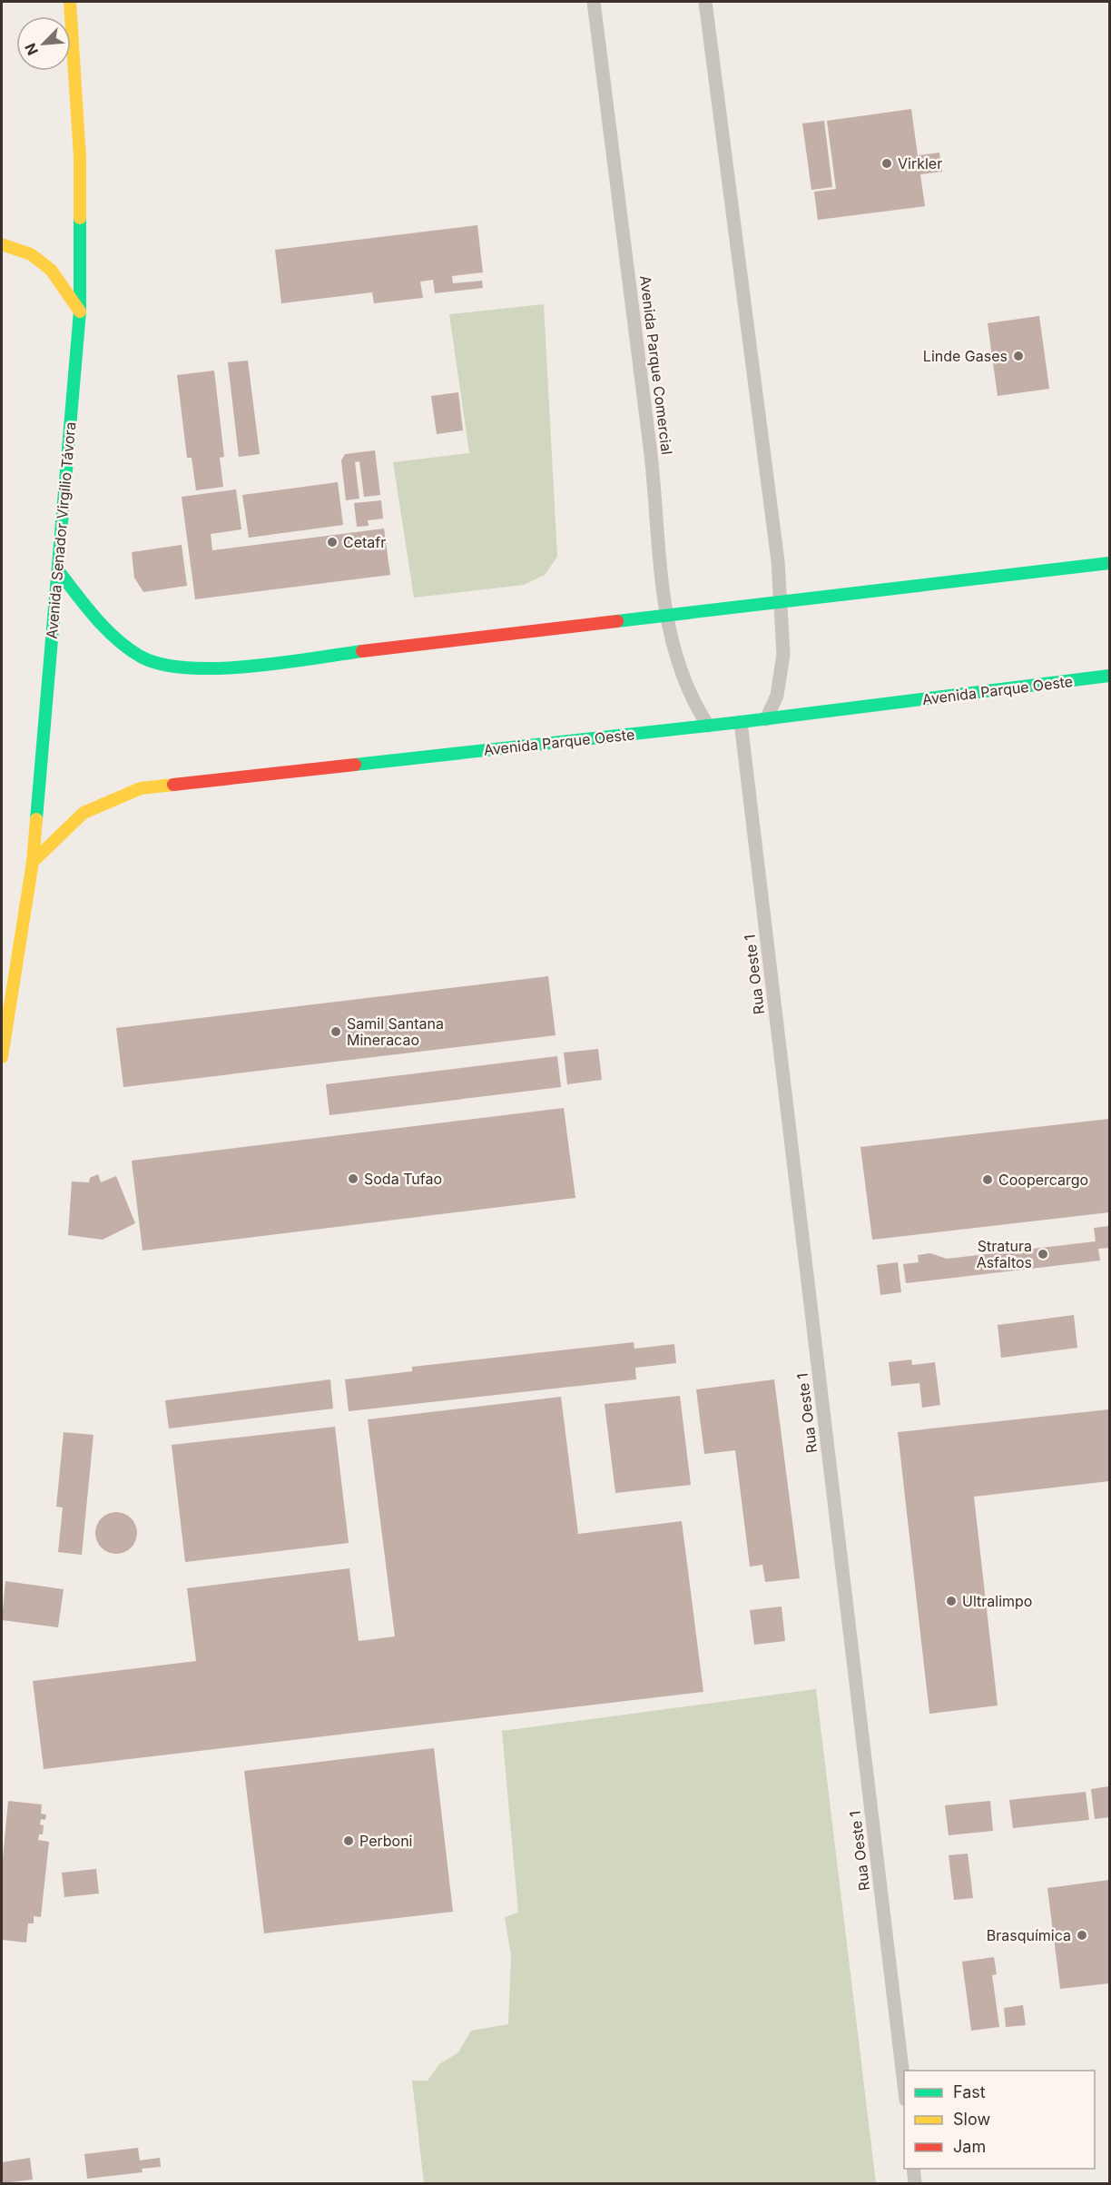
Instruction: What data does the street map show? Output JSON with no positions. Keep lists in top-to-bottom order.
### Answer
{
  "streets": {
    "street": [
      "Avenida Parque Comercial",
      "Avenida Senador Virgílio Távora",
      "Avenida Parque Oeste",
      "Rua Oeste 1"
    ]
  },
  "crossings": [
    ["Avenida Parque Comercial", "Avenida Parque Oeste"],
    ["Avenida Senador Virgílio Távora", "Avenida Parque Oeste"],
    ["Avenida Parque Oeste", "Rua Oeste 1"]
  ],
  "places": [
    "Virkler",
    "Linde Gases",
    "Cetafr",
    "Samil Santana Mineracao",
    "Soda Tufao",
    "Coopercargo",
    "Stratura Asfaltos",
    "Ultralimpo",
    "Perboni",
    "Brasquímica"
  ],
  "legend": ["Fast", "Slow", "Jam"],
  "north": "bottom left"
}
